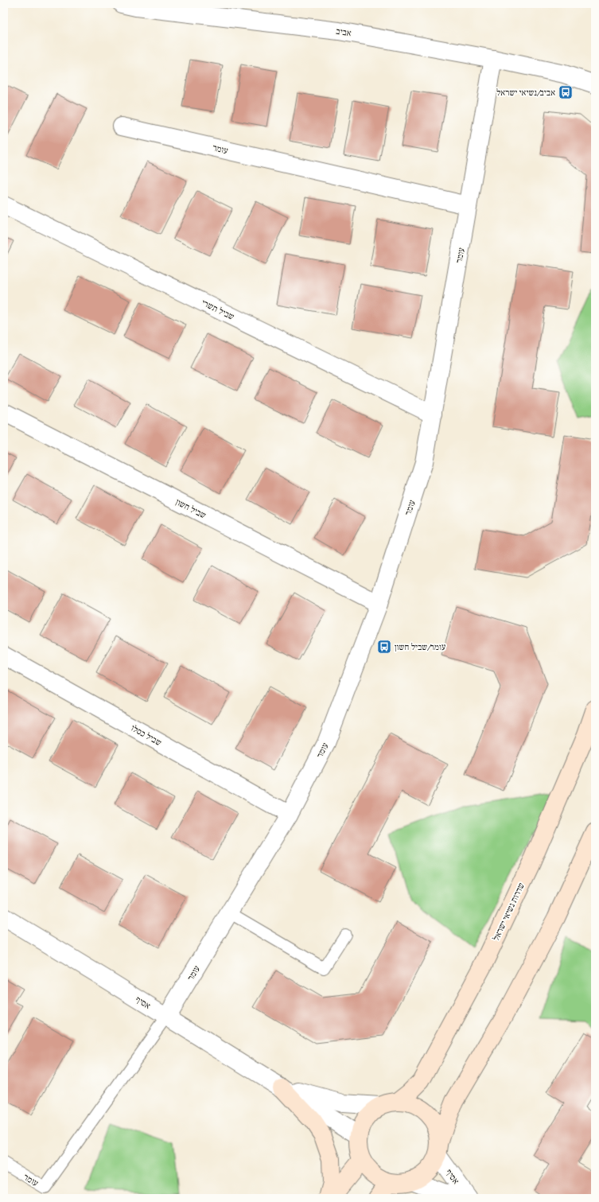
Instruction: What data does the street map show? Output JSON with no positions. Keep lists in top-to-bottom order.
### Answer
{
  "streets": {
    "street": [
      "אביב",
      "עומר",
      "שביל תשרי",
      "שביל חשון",
      "שביל כסלו",
      "שדרות נשיאי ישראל",
      "אסיף"
    ]
  },
  "crossings": [
    ["אביב", "עומר"],
    ["עומר", "שביל תשרי"],
    ["עומר", "שביל חשון"],
    ["עומר", "שביל כסלו"],
    ["עומר", "אסיף"],
    ["שדרות נשיאי ישראל", "אסיף"]
  ],
  "places": {
    "bus stop": ["אביב/נשיאי ישראל", "עומר/שביל חשון"]
  }
}
